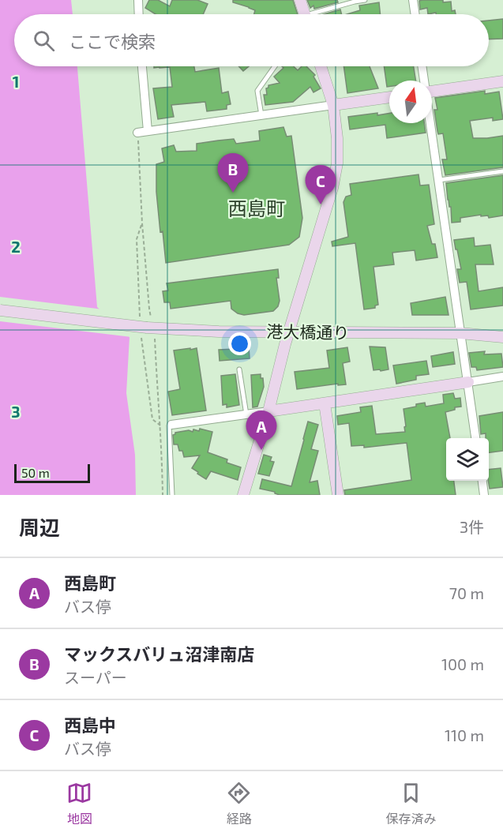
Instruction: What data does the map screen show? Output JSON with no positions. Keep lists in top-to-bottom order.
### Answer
{
  "streets": {
    "street": ["港大橋通り"]
  },
  "districts": ["西島町"],
  "scale_bar": "50 m",
  "north": "top",
  "page": {
    "search": "ここで検索",
    "pins": ["B", "C", "A"],
    "scale": "50 m",
    "heading": ["周辺", "3件"],
    "list": [
      {
        "mark": "A",
        "name": "西島町",
        "note": "バス停",
        "value": "70 m"
      },
      {
        "mark": "B",
        "name": "マックスバリュ沼津南店",
        "note": "スーパー",
        "value": "100 m"
      },
      {
        "mark": "C",
        "name": "西島中",
        "note": "バス停",
        "value": "110 m"
      }
    ],
    "nav": ["地図", "経路", "保存済み"]
  },
  "grid": {
    "rows": ["1", "2", "3"]
  }
}
